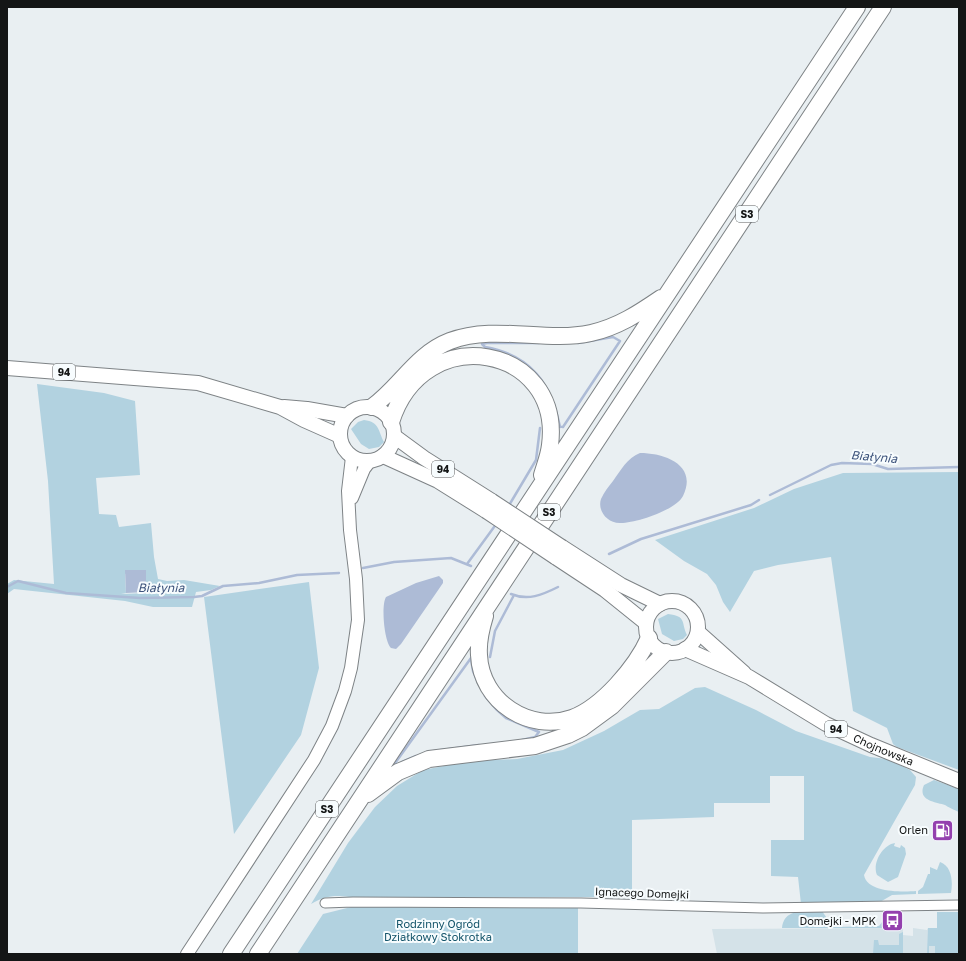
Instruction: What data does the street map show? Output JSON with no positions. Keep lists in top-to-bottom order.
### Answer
{
  "streets": {
    "highway": ["S3"],
    "main road": ["94", "Chojnowska"],
    "street": ["Ignacego Domejki"]
  },
  "crossings": [
    ["94", "Chojnowska"]
  ],
  "water": ["Białynia"],
  "parks": ["Rodzinny Ogród Działkowy Stokrotka"],
  "places": {
    "fuel station": ["Orlen"],
    "bus stop": ["Domejki - MPK"]
  }
}
